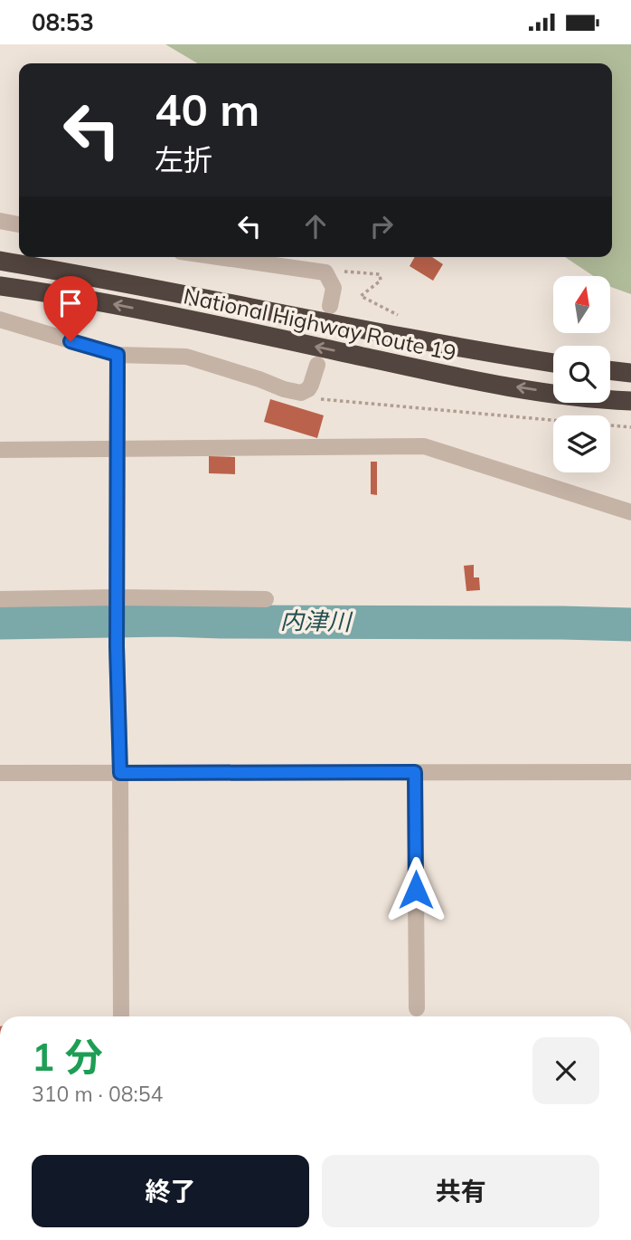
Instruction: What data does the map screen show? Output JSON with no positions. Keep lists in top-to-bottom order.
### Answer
{
  "streets": {
    "highway": ["National Highway Route 19"]
  },
  "water": ["内津川"],
  "north": "top",
  "page": {
    "status": "08:53",
    "turn": ["40 m", "左折"],
    "heading": ["1 分", "310 m · 08:54"],
    "buttons": ["終了", "共有"]
  }
}
